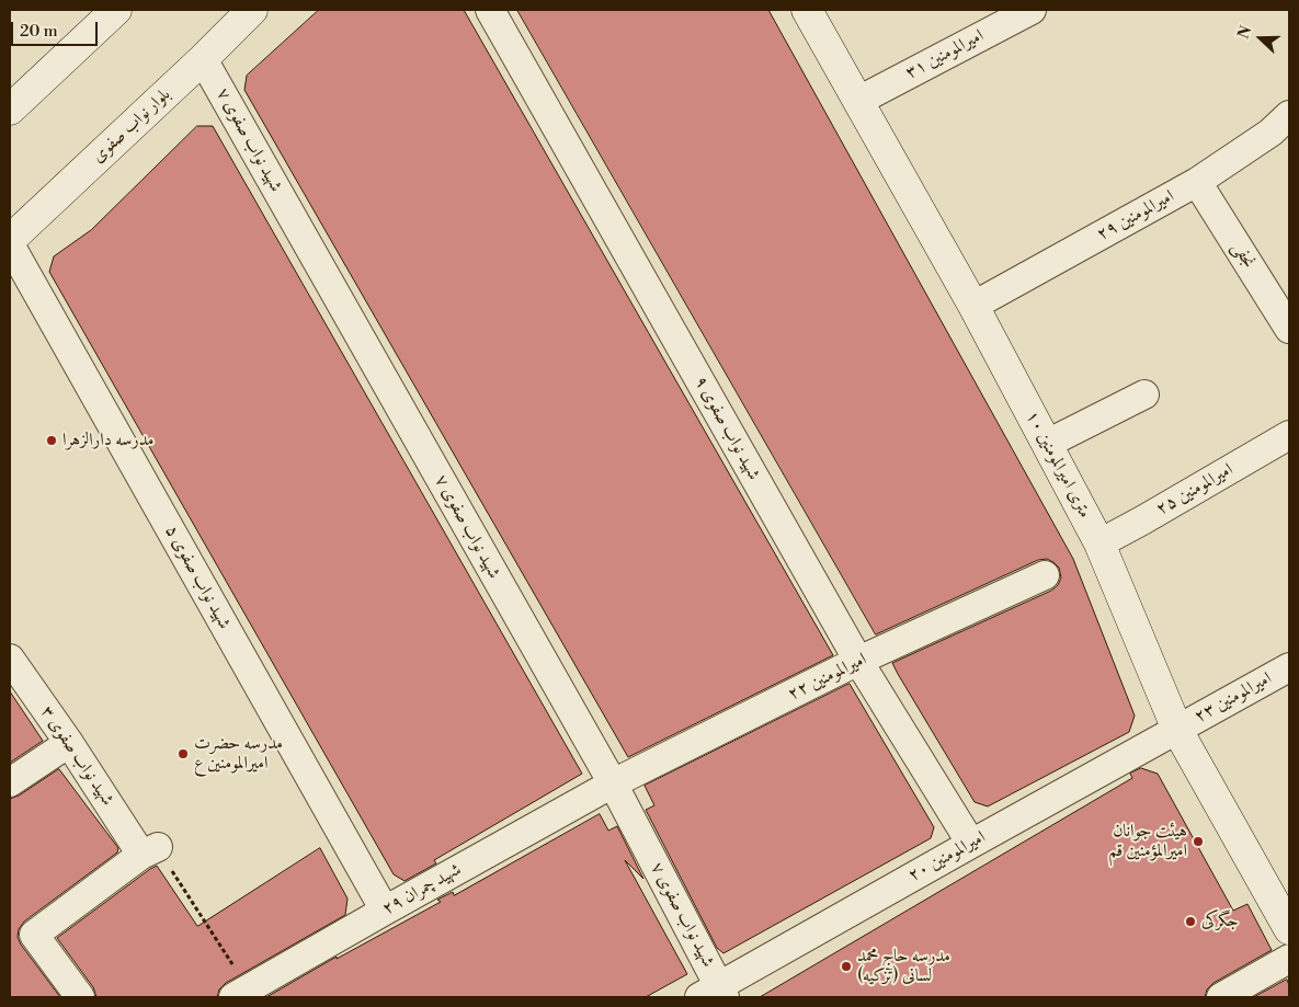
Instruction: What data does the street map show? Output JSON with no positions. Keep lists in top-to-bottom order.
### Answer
{
  "streets": {
    "street": [
      "امیرالمومنین ۳۱",
      "بلوار نواب صفوی",
      "شهید نواب صفوی ۷",
      "امیرالمومنین ۲۹",
      "نجفی",
      "شهید نواب صفوی ۹",
      "۱۰ متری امیرالمومنین",
      "امیرالمومنین ۲۵",
      "شهید نواب صفوی ۵",
      "امیرالمومنین ۲۲",
      "امیرالمومنین ۲۳",
      "شهید نواب صفوی ۳",
      "امیرالمومنین ۲۰",
      "شهید چمران ۲۹"
    ]
  },
  "crossings": [
    ["امیرالمومنین ۳۱", "۱۰ متری امیرالمومنین"],
    ["بلوار نواب صفوی", "شهید نواب صفوی ۷"],
    ["شهید نواب صفوی ۷", "امیرالمومنین ۲۲"],
    ["شهید نواب صفوی ۷", "امیرالمومنین ۲۰"],
    ["شهید نواب صفوی ۷", "شهید چمران ۲۹"],
    ["امیرالمومنین ۲۹", "نجفی"],
    ["امیرالمومنین ۲۹", "۱۰ متری امیرالمومنین"],
    ["شهید نواب صفوی ۹", "امیرالمومنین ۲۲"],
    ["شهید نواب صفوی ۹", "امیرالمومنین ۲۰"],
    ["۱۰ متری امیرالمومنین", "امیرالمومنین ۲۵"],
    ["۱۰ متری امیرالمومنین", "امیرالمومنین ۲۳"],
    ["۱۰ متری امیرالمومنین", "امیرالمومنین ۲۰"],
    ["شهید نواب صفوی ۵", "شهید چمران ۲۹"],
    ["امیرالمومنین ۲۲", "شهید چمران ۲۹"],
    ["امیرالمومنین ۲۳", "امیرالمومنین ۲۰"]
  ],
  "places": [
    "مدرسه دارالزهرا",
    "مدرسه حضرت امیرالمومنین ع",
    "هیئت جوانان امیرالمؤمنین قم",
    "جگرکی",
    "مدرسه حاج محمد لسانی (تزکیه)"
  ],
  "scale_bar": "20 m",
  "north": "left"
}
